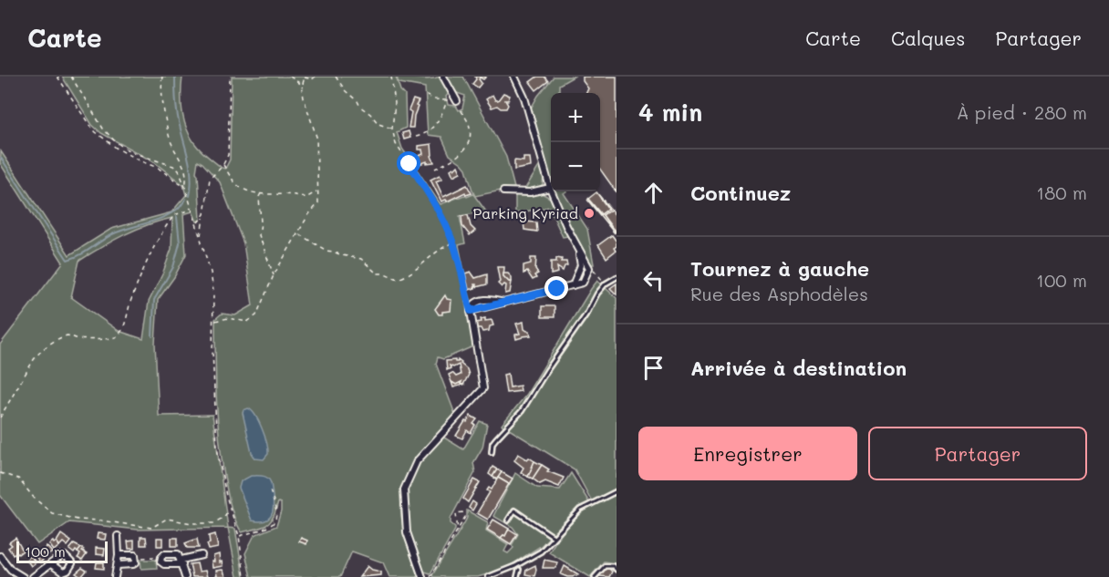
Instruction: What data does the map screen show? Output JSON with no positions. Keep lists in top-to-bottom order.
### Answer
{
  "places": ["Parking Kyriad"],
  "scale_bar": "100 m",
  "page": {
    "header": "Carte",
    "nav": ["Carte", "Calques", "Partager"],
    "heading": ["4 min", "À pied · 280 m"],
    "map_buttons": ["+", "−"],
    "list": [
      ["Continuez", "180 m"],
      ["Tournez à gauche", "Rue des Asphodèles", "100 m"],
      "Arrivée à destination"
    ],
    "buttons": ["Enregistrer", "Partager"],
    "scale": "100 m"
  }
}
